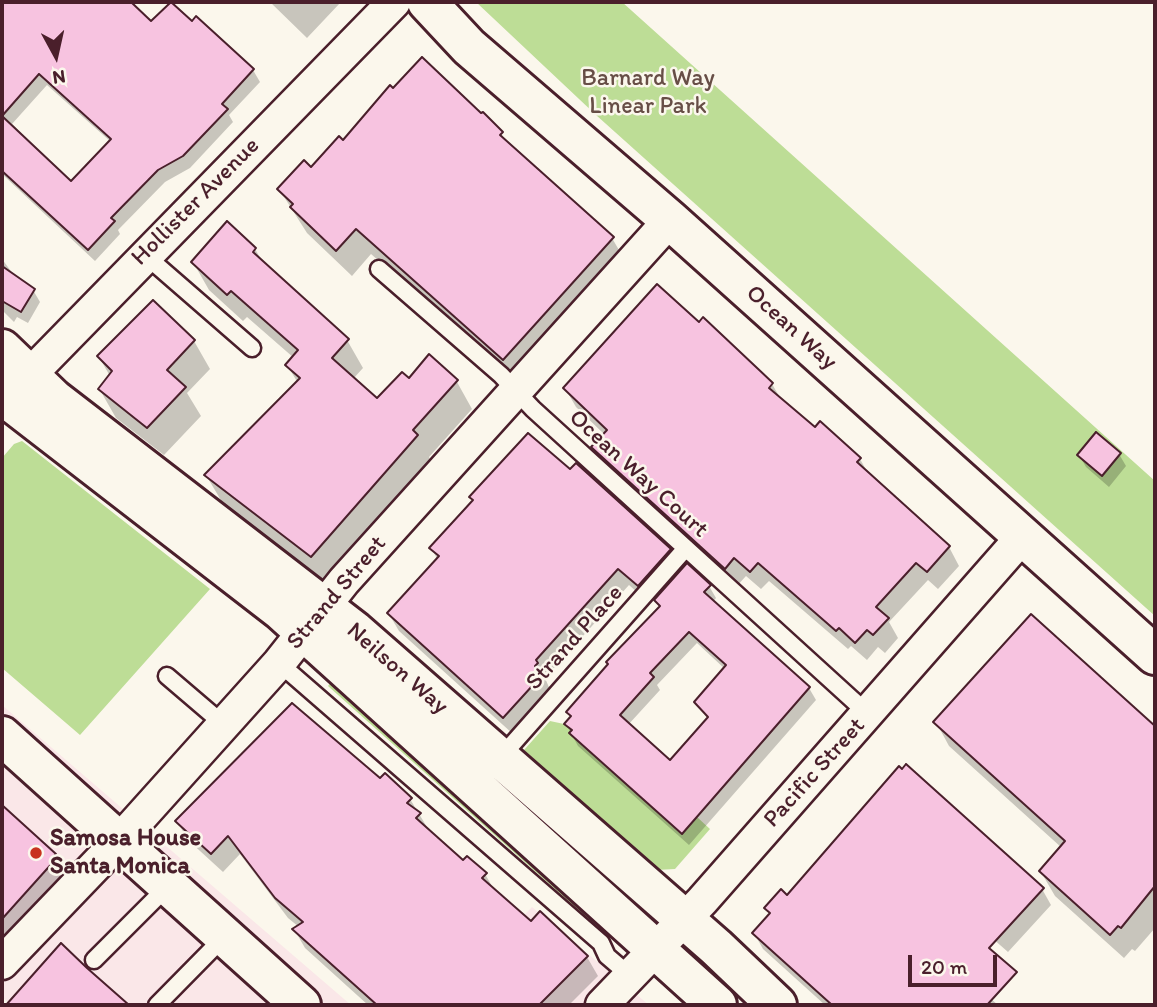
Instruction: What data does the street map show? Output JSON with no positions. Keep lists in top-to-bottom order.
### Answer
{
  "streets": {
    "main road": ["Ocean Way", "Neilson Way"],
    "street": ["Hollister Avenue", "Strand Street", "Pacific Street"],
    "lane": ["Ocean Way Court", "Strand Place"]
  },
  "crossings": [
    ["Hollister Avenue", "Neilson Way"],
    ["Ocean Way", "Strand Street"],
    ["Ocean Way", "Pacific Street"],
    ["Ocean Way Court", "Strand Street"],
    ["Ocean Way Court", "Strand Place"],
    ["Ocean Way Court", "Pacific Street"],
    ["Strand Street", "Neilson Way"],
    ["Strand Place", "Neilson Way"],
    ["Neilson Way", "Pacific Street"]
  ],
  "parks": ["Barnard Way Linear Park"],
  "places": ["Samosa House Santa Monica"],
  "scale_bar": "20 m",
  "north": "bottom"
}
